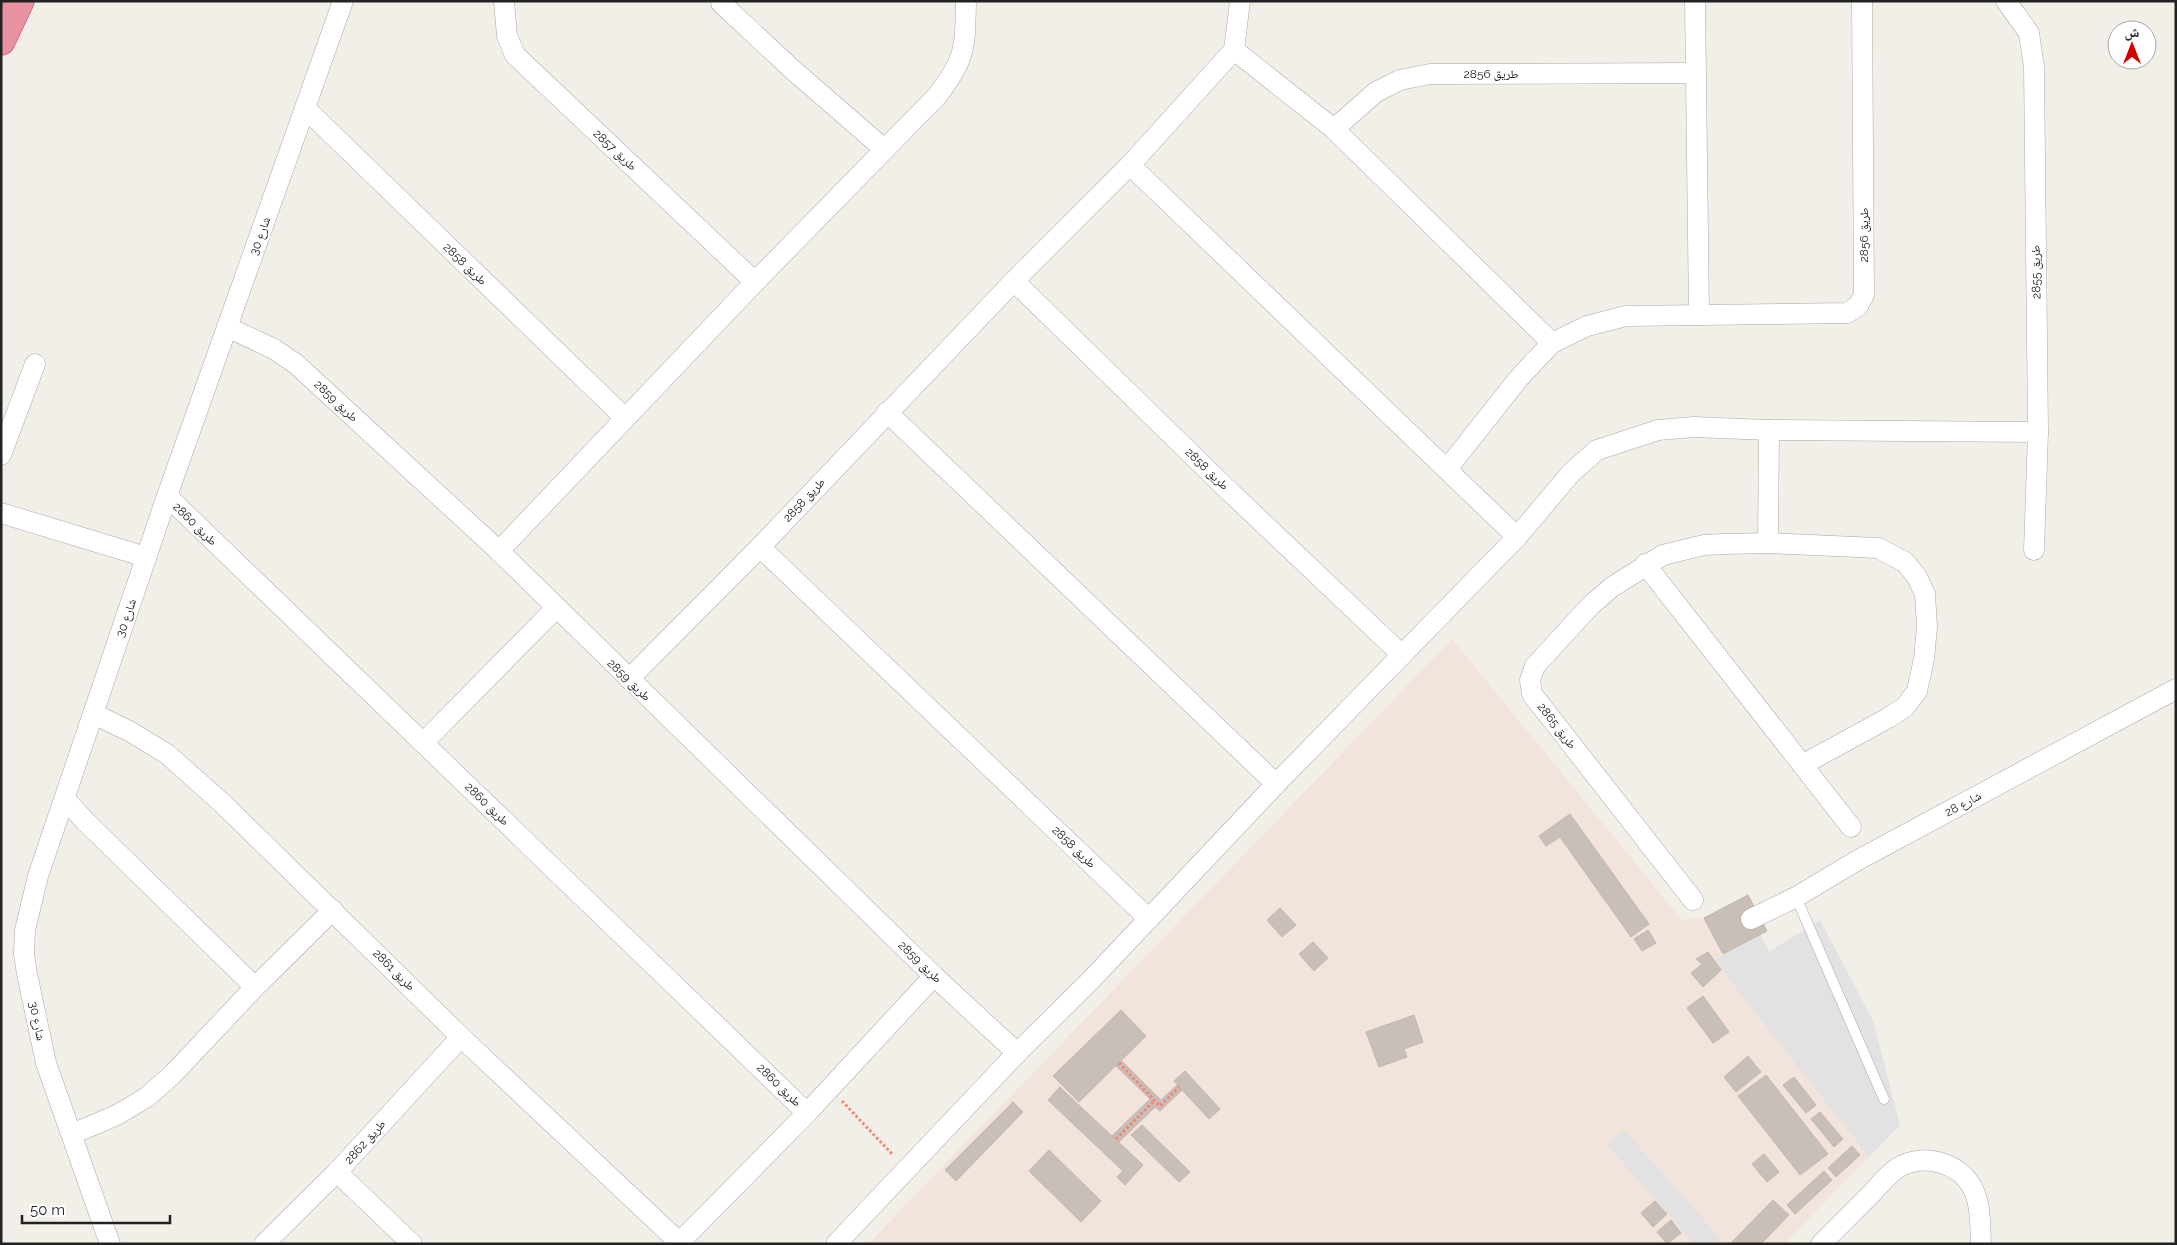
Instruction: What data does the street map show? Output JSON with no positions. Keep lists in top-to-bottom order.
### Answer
{
  "streets": {
    "street": [
      "طريق 2856",
      "طريق 2857",
      "شارع 30",
      "طريق 2858",
      "طريق 2855",
      "طريق 2859",
      "طريق 2860",
      "طريق 2865",
      "شارع 28",
      "طريق 2861",
      "طريق 2862"
    ]
  },
  "crossings": [
    ["شارع 30", "طريق 2858"],
    ["شارع 30", "طريق 2859"],
    ["شارع 30", "طريق 2860"],
    ["شارع 30", "طريق 2861"],
    ["طريق 2858", "طريق 2859"],
    ["طريق 2861", "طريق 2862"]
  ],
  "scale_bar": "50 m",
  "north": "top"
}
